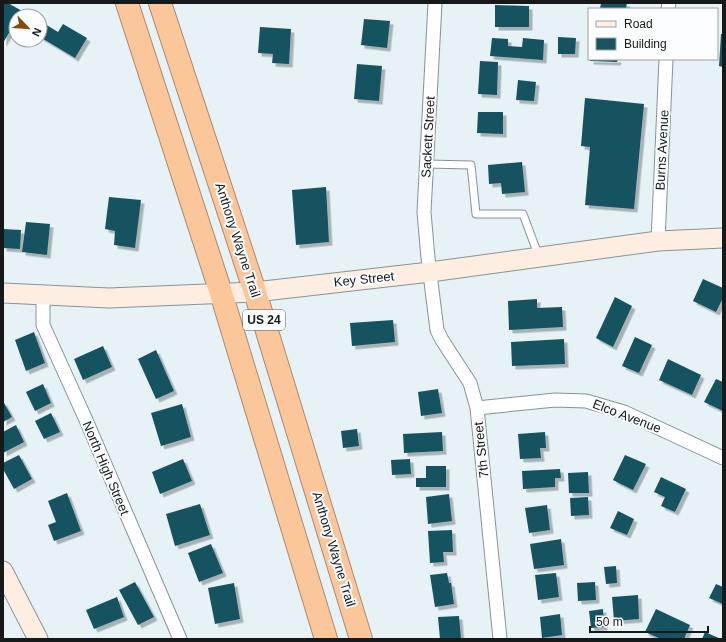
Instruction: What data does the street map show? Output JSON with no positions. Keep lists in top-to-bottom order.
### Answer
{
  "streets": {
    "highway": ["Anthony Wayne Trail", "US 24"],
    "street": [
      "Sackett Street",
      "Burns Avenue",
      "Key Street",
      "Elco Avenue",
      "7th Street",
      "North High Street"
    ]
  },
  "crossings": [
    ["Sackett Street", "Key Street"],
    ["Sackett Street", "7th Street"],
    ["Burns Avenue", "Key Street"],
    ["Anthony Wayne Trail", "Key Street"],
    ["Key Street", "US 24"],
    ["Key Street", "7th Street"],
    ["Key Street", "North High Street"],
    ["Elco Avenue", "7th Street"]
  ],
  "legend": ["Road", "Building"],
  "scale_bar": "50 m",
  "north": "bottom right"
}
